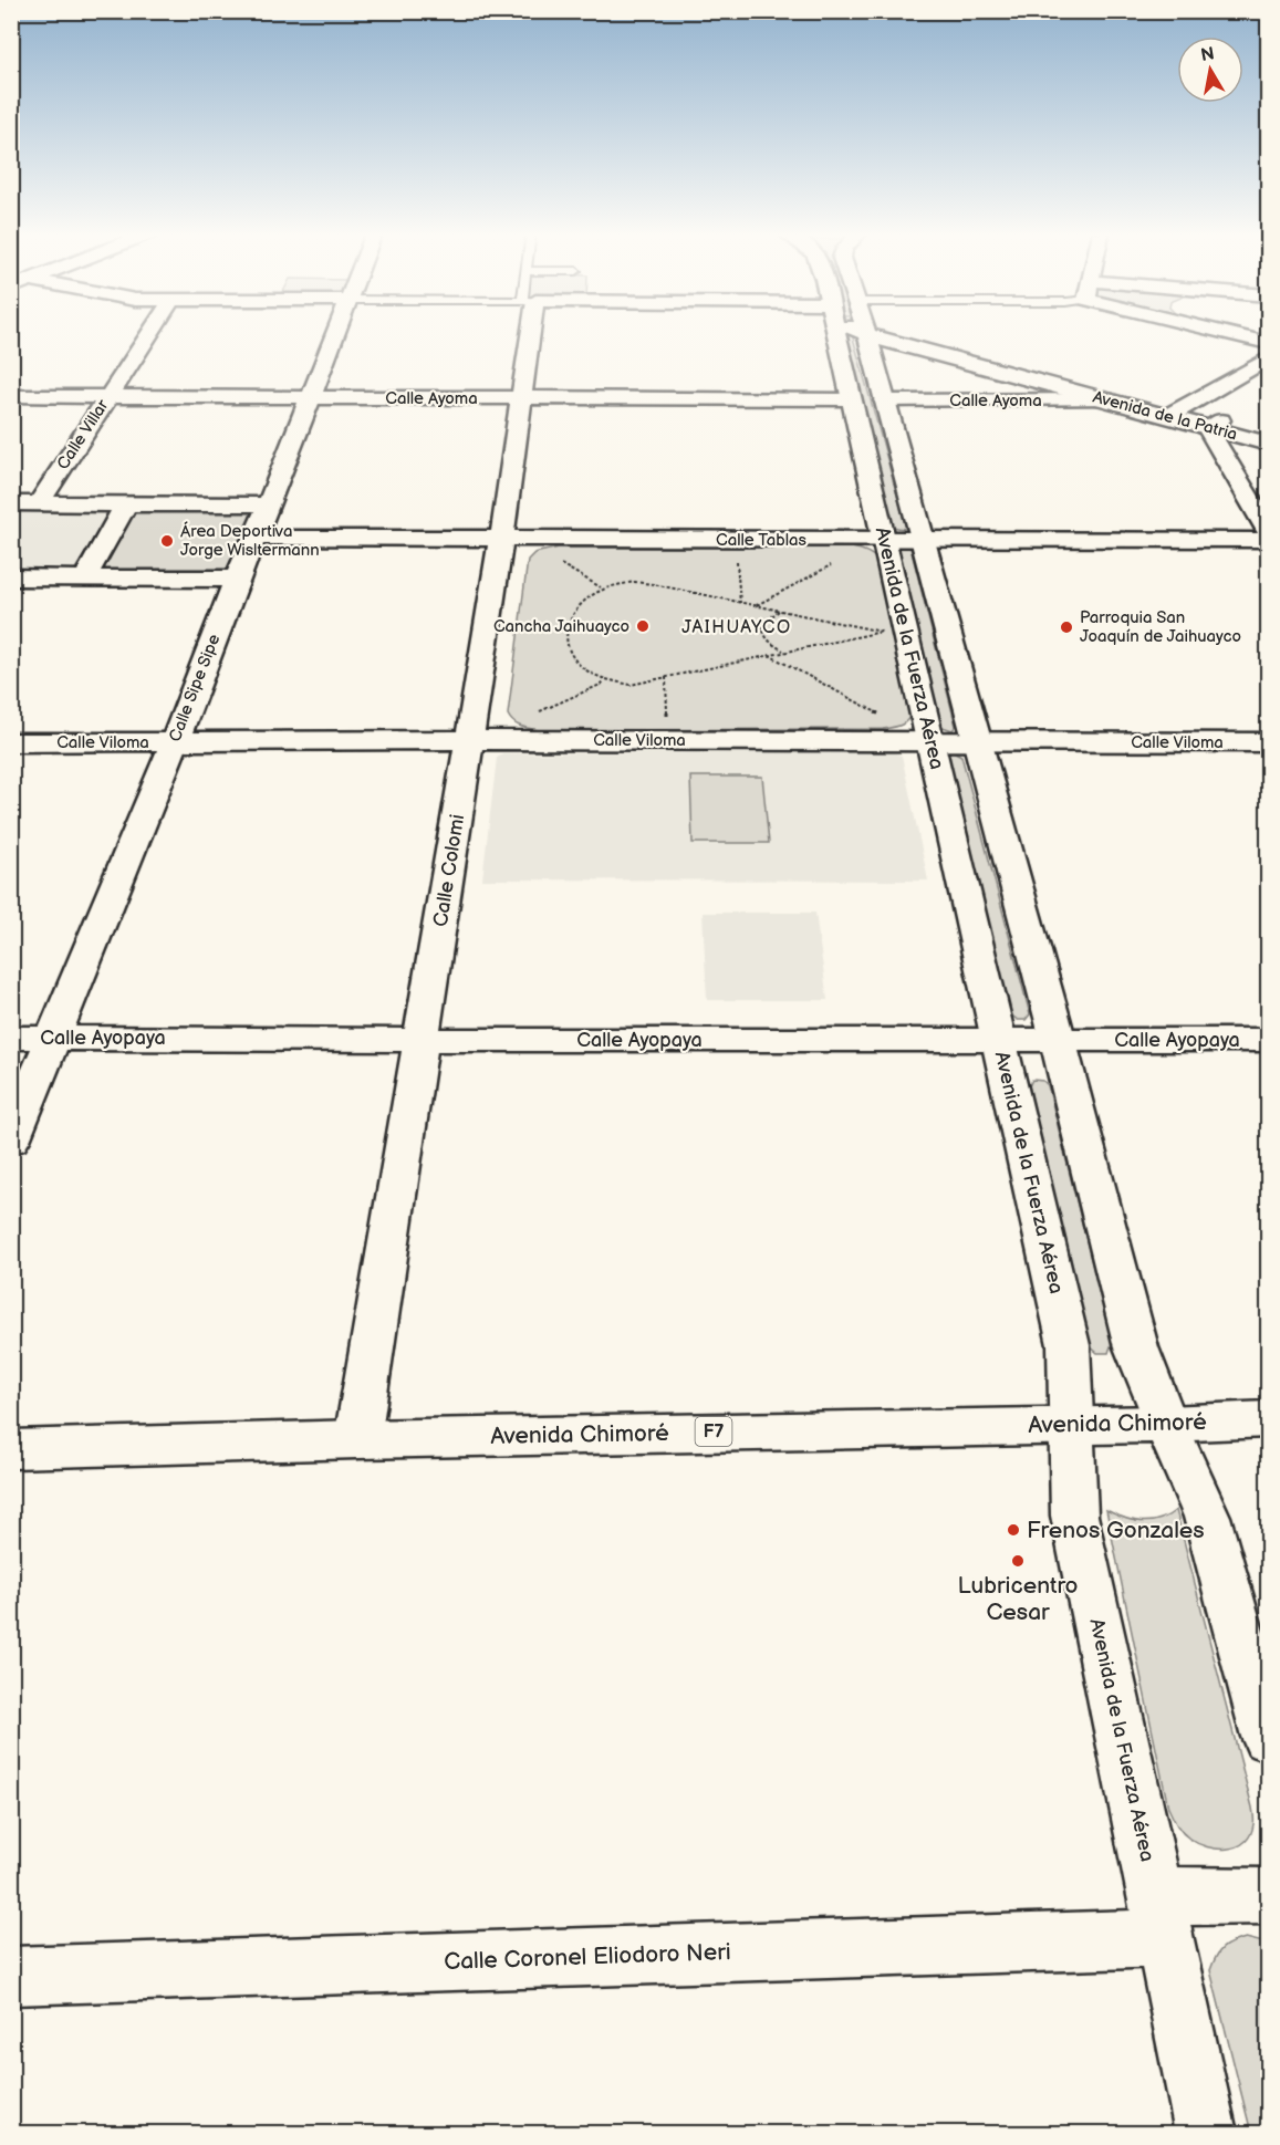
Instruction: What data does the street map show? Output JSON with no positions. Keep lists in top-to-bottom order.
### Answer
{
  "streets": {
    "main road": [
      "Calle Ayoma",
      "Avenida de la Patria",
      "Calle Villar",
      "Calle Tablas",
      "Avenida de la Fuerza Aérea",
      "Calle Sipe Sipe",
      "Calle Viloma",
      "Calle Colomi",
      "Calle Ayopaya",
      "Avenida Chimoré",
      "F7",
      "Calle Coronel Eliodoro Neri"
    ]
  },
  "crossings": [
    ["Calle Ayoma", "Avenida de la Patria"],
    ["Calle Ayoma", "Calle Villar"],
    ["Calle Ayoma", "Avenida de la Fuerza Aérea"],
    ["Calle Ayoma", "Calle Sipe Sipe"],
    ["Calle Ayoma", "Calle Colomi"],
    ["Calle Tablas", "Avenida de la Fuerza Aérea"],
    ["Calle Tablas", "Calle Sipe Sipe"],
    ["Calle Tablas", "Calle Colomi"],
    ["Avenida de la Fuerza Aérea", "Calle Viloma"],
    ["Avenida de la Fuerza Aérea", "Calle Ayopaya"],
    ["Avenida de la Fuerza Aérea", "Avenida Chimoré"],
    ["Avenida de la Fuerza Aérea", "Calle Coronel Eliodoro Neri"],
    ["Calle Sipe Sipe", "Calle Viloma"],
    ["Calle Sipe Sipe", "Calle Ayopaya"],
    ["Calle Viloma", "Calle Colomi"],
    ["Calle Colomi", "Calle Ayopaya"],
    ["Calle Colomi", "Avenida Chimoré"]
  ],
  "districts": ["JAIHUAYCO"],
  "places": [
    "Área Deportiva Jorge Wisltermann",
    "Cancha Jaihuayco",
    "Parroquia San Joaquín de Jaihuayco",
    "Frenos Gonzales",
    "Lubricentro Cesar"
  ],
  "north": "top"
}
